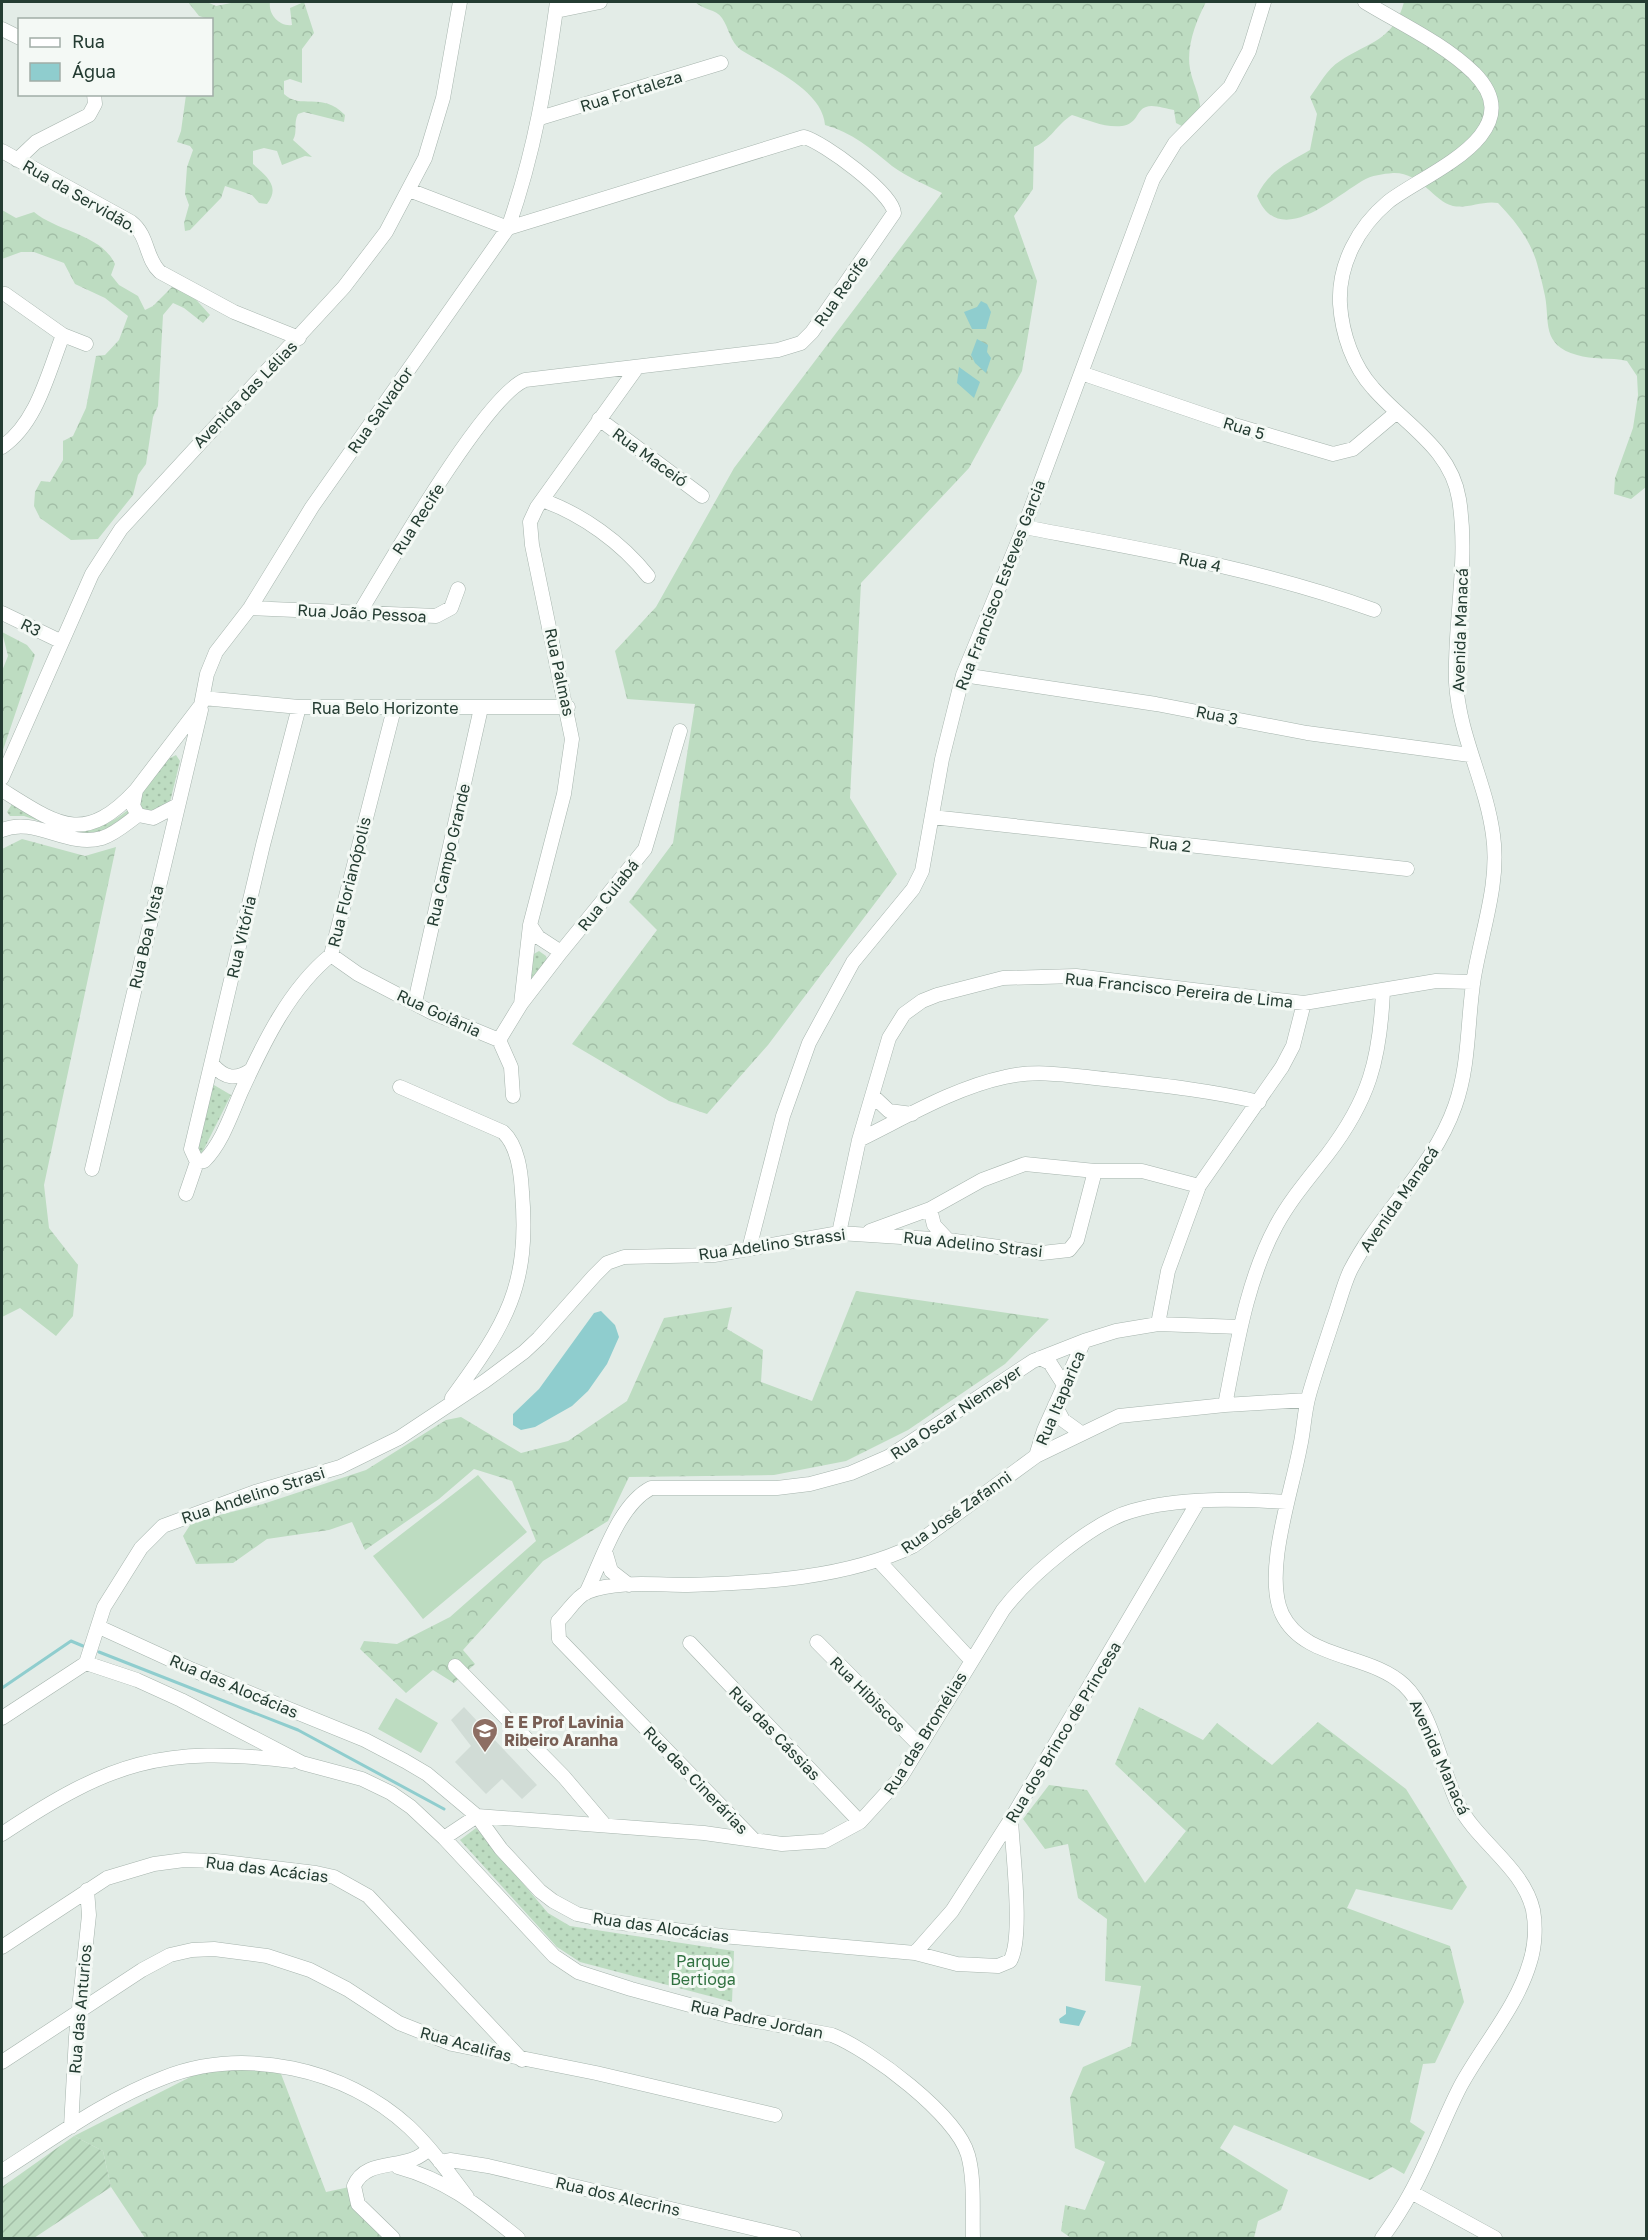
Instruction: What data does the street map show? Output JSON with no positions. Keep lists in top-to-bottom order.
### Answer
{
  "streets": {
    "street": [
      "Rua Fortaleza",
      "Rua da Servidão.",
      "Rua Recife",
      "Avenida das Lélias",
      "Rua Salvador",
      "Rua 5",
      "Rua Maceió",
      "Rua 4",
      "Rua Francisco Esteves Garcia",
      "Rua João Pessoa",
      "R3",
      "Avenida Manacá",
      "Rua Palmas",
      "Rua Belo Horizonte",
      "Rua 3",
      "Rua 2",
      "Rua Campo Grande",
      "Rua Florianópolis",
      "Rua Cuiabá",
      "Rua Boa Vista",
      "Rua Vitória",
      "Rua Francisco Pereira de Lima",
      "Rua Goiânia",
      "Rua Adelino Strassi",
      "Rua Adelino Strasi",
      "Rua Itaparica",
      "Rua Oscar Niemeyer",
      "Rua Andelino Strasi",
      "Rua José Zafanni",
      "Rua das Alocácias",
      "Rua Hibiscos",
      "Rua dos Brinco de Princesa",
      "Rua das Cássias",
      "Rua das Bromélias",
      "Rua das Cinerárias",
      "Rua das Acácias",
      "Rua das Anturios",
      "Rua Padre Jordan",
      "Rua Acalifas",
      "Rua dos Alecrins"
    ]
  },
  "crossings": [
    ["Rua Fortaleza", "Rua Salvador"],
    ["Rua da Servidão.", "Avenida das Lélias"],
    ["Rua Recife", "Rua Salvador"],
    ["Rua Recife", "Rua João Pessoa"],
    ["Rua Recife", "Rua Palmas"],
    ["Avenida das Lélias", "R3"],
    ["Rua Salvador", "Rua João Pessoa"],
    ["Rua Salvador", "Rua Belo Horizonte"],
    ["Rua Salvador", "Rua Boa Vista"],
    ["Rua 5", "Rua Francisco Esteves Garcia"],
    ["Rua 5", "Avenida Manacá"],
    ["Rua Maceió", "Rua Palmas"],
    ["Rua 4", "Rua Francisco Esteves Garcia"],
    ["Rua Francisco Esteves Garcia", "Rua 3"],
    ["Rua Francisco Esteves Garcia", "Rua 2"],
    ["Rua Francisco Esteves Garcia", "Rua Adelino Strassi"],
    ["Avenida Manacá", "Rua 3"],
    ["Avenida Manacá", "Rua Francisco Pereira de Lima"],
    ["Avenida Manacá", "Rua José Zafanni"],
    ["Avenida Manacá", "Rua das Bromélias"],
    ["Rua Palmas", "Rua Belo Horizonte"],
    ["Rua Palmas", "Rua Cuiabá"],
    ["Rua Belo Horizonte", "Rua Campo Grande"],
    ["Rua Belo Horizonte", "Rua Florianópolis"],
    ["Rua Belo Horizonte", "Rua Boa Vista"],
    ["Rua Belo Horizonte", "Rua Vitória"],
    ["Rua Campo Grande", "Rua Goiânia"],
    ["Rua Florianópolis", "Rua Vitória"],
    ["Rua Florianópolis", "Rua Goiânia"],
    ["Rua Cuiabá", "Rua Goiânia"],
    ["Rua Francisco Pereira de Lima", "Rua Adelino Strassi"],
    ["Rua Adelino Strassi", "Rua Adelino Strasi"],
    ["Rua Adelino Strassi", "Rua Andelino Strasi"],
    ["Rua Itaparica", "Rua Oscar Niemeyer"],
    ["Rua Itaparica", "Rua José Zafanni"],
    ["Rua Oscar Niemeyer", "Rua José Zafanni"],
    ["Rua Oscar Niemeyer", "Rua das Cinerárias"],
    ["Rua Andelino Strasi", "Rua das Alocácias"],
    ["Rua Andelino Strasi", "Rua Padre Jordan"],
    ["Rua José Zafanni", "Rua das Cinerárias"],
    ["Rua das Alocácias", "Rua dos Brinco de Princesa"],
    ["Rua das Alocácias", "Rua das Bromélias"],
    ["Rua Hibiscos", "Rua das Bromélias"],
    ["Rua dos Brinco de Princesa", "Rua das Bromélias"],
    ["Rua das Cássias", "Rua das Bromélias"],
    ["Rua das Bromélias", "Rua das Cinerárias"],
    ["Rua das Acácias", "Rua das Anturios"],
    ["Rua das Acácias", "Rua Acalifas"],
    ["Rua das Anturios", "Rua Acalifas"]
  ],
  "parks": ["Parque Bertioga"],
  "places": {
    "school or university": ["E E Prof Lavinia Ribeiro Aranha"]
  },
  "legend": ["Rua", "Água"]
}
